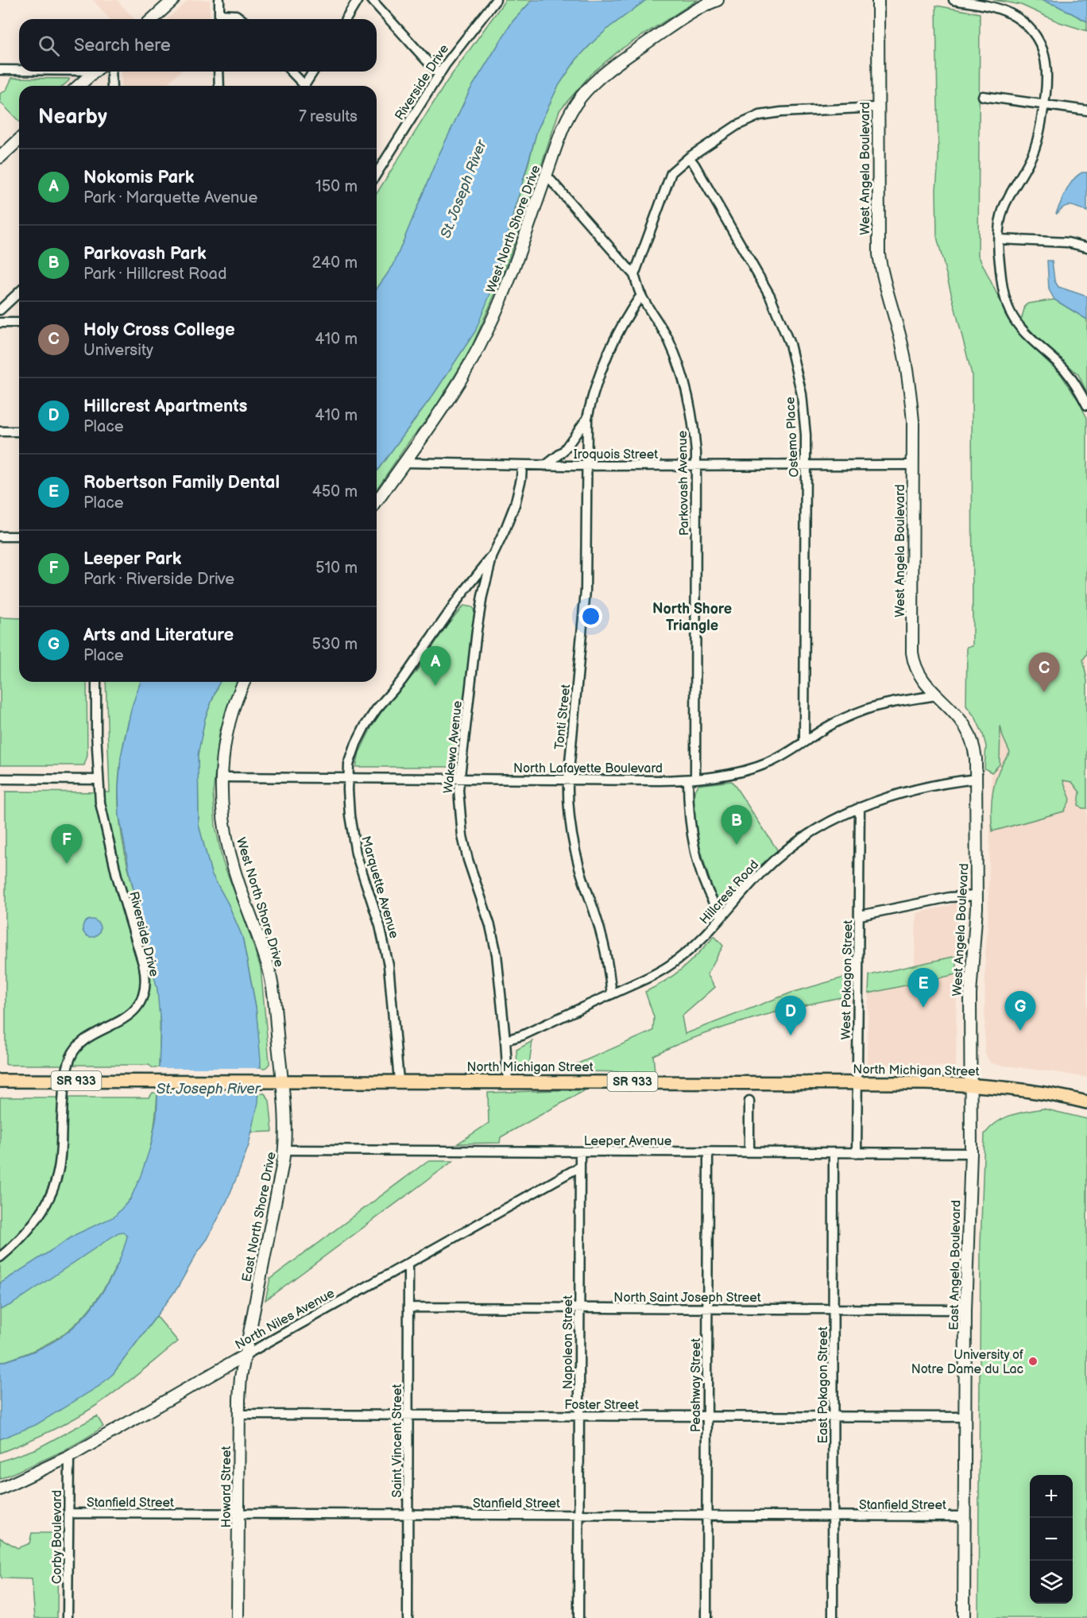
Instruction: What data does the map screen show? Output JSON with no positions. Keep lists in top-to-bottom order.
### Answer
{
  "streets": {
    "main road": ["North Michigan Street", "SR 933"],
    "street": [
      "Riverside Drive",
      "West Angela Boulevard",
      "West North Shore Drive",
      "Ostemo Place",
      "Iroquois Street",
      "Parkovash Avenue",
      "Tonti Street",
      "Wakewa Avenue",
      "North Lafayette Boulevard",
      "Marquette Avenue",
      "Hillcrest Road",
      "West Pokagon Street",
      "Leeper Avenue",
      "East North Shore Drive",
      "East Angela Boulevard",
      "North Saint Joseph Street",
      "North Niles Avenue",
      "Napoleon Street",
      "Peashway Street",
      "East Pokagon Street",
      "Foster Street",
      "Saint Vincent Street",
      "Howard Street",
      "Stanfield Street",
      "Corby Boulevard"
    ]
  },
  "crossings": [
    ["Riverside Drive", "North Michigan Street"],
    ["West Angela Boulevard", "Iroquois Street"],
    ["West Angela Boulevard", "North Lafayette Boulevard"],
    ["West Angela Boulevard", "Hillcrest Road"],
    ["West Angela Boulevard", "North Michigan Street"],
    ["West Angela Boulevard", "East Angela Boulevard"],
    ["West North Shore Drive", "Iroquois Street"],
    ["West North Shore Drive", "Parkovash Avenue"],
    ["West North Shore Drive", "North Lafayette Boulevard"],
    ["West North Shore Drive", "North Michigan Street"],
    ["West North Shore Drive", "East North Shore Drive"],
    ["Ostemo Place", "Iroquois Street"],
    ["Ostemo Place", "North Lafayette Boulevard"],
    ["Iroquois Street", "Parkovash Avenue"],
    ["Iroquois Street", "Tonti Street"],
    ["Iroquois Street", "Marquette Avenue"],
    ["Parkovash Avenue", "North Lafayette Boulevard"],
    ["Parkovash Avenue", "Hillcrest Road"],
    ["Tonti Street", "North Lafayette Boulevard"],
    ["Tonti Street", "Hillcrest Road"],
    ["Wakewa Avenue", "North Lafayette Boulevard"],
    ["Wakewa Avenue", "Marquette Avenue"],
    ["Wakewa Avenue", "Hillcrest Road"],
    ["Wakewa Avenue", "North Michigan Street"],
    ["North Lafayette Boulevard", "Marquette Avenue"],
    ["Marquette Avenue", "North Michigan Street"],
    ["Hillcrest Road", "West Pokagon Street"],
    ["West Pokagon Street", "North Michigan Street"],
    ["West Pokagon Street", "Leeper Avenue"],
    ["North Michigan Street", "East North Shore Drive"],
    ["North Michigan Street", "East Angela Boulevard"],
    ["Leeper Avenue", "East North Shore Drive"],
    ["Leeper Avenue", "East Angela Boulevard"],
    ["Leeper Avenue", "Napoleon Street"],
    ["Leeper Avenue", "Peashway Street"],
    ["Leeper Avenue", "East Pokagon Street"],
    ["East North Shore Drive", "North Niles Avenue"],
    ["East North Shore Drive", "Howard Street"],
    ["East Angela Boulevard", "North Saint Joseph Street"],
    ["East Angela Boulevard", "Foster Street"],
    ["East Angela Boulevard", "Stanfield Street"],
    ["North Saint Joseph Street", "Napoleon Street"],
    ["North Saint Joseph Street", "Peashway Street"],
    ["North Saint Joseph Street", "East Pokagon Street"],
    ["North Saint Joseph Street", "Saint Vincent Street"],
    ["North Niles Avenue", "Napoleon Street"],
    ["North Niles Avenue", "Saint Vincent Street"],
    ["North Niles Avenue", "Howard Street"],
    ["North Niles Avenue", "Corby Boulevard"],
    ["Napoleon Street", "Foster Street"],
    ["Napoleon Street", "Stanfield Street"],
    ["Peashway Street", "Foster Street"],
    ["Peashway Street", "Stanfield Street"],
    ["East Pokagon Street", "Foster Street"],
    ["East Pokagon Street", "Stanfield Street"],
    ["Foster Street", "Saint Vincent Street"],
    ["Foster Street", "Howard Street"],
    ["Saint Vincent Street", "Stanfield Street"],
    ["Howard Street", "Stanfield Street"],
    ["Stanfield Street", "Corby Boulevard"]
  ],
  "districts": ["North Shore Triangle"],
  "water": ["St. Joseph River"],
  "places": ["University of Notre Dame du Lac"],
  "page": {
    "search": "Search here",
    "heading": ["Nearby", "7 results"],
    "list": [
      {
        "mark": "A",
        "name": "Nokomis Park",
        "note": "Park · Marquette Avenue",
        "value": "150 m"
      },
      {
        "mark": "B",
        "name": "Parkovash Park",
        "note": "Park · Hillcrest Road",
        "value": "240 m"
      },
      {
        "mark": "C",
        "name": "Holy Cross College",
        "note": "University",
        "value": "410 m"
      },
      {
        "mark": "D",
        "name": "Hillcrest Apartments",
        "note": "Place",
        "value": "410 m"
      },
      {
        "mark": "E",
        "name": "Robertson Family Dental",
        "note": "Place",
        "value": "450 m"
      },
      {
        "mark": "F",
        "name": "Leeper Park",
        "note": "Park · Riverside Drive",
        "value": "510 m"
      },
      {
        "mark": "G",
        "name": "Arts and Literature",
        "note": "Place",
        "value": "530 m"
      }
    ],
    "pins": [
      "A",
      "C",
      "B",
      "F",
      "E",
      "G",
      "D"
    ],
    "map_buttons": ["+", "−"]
  }
}
